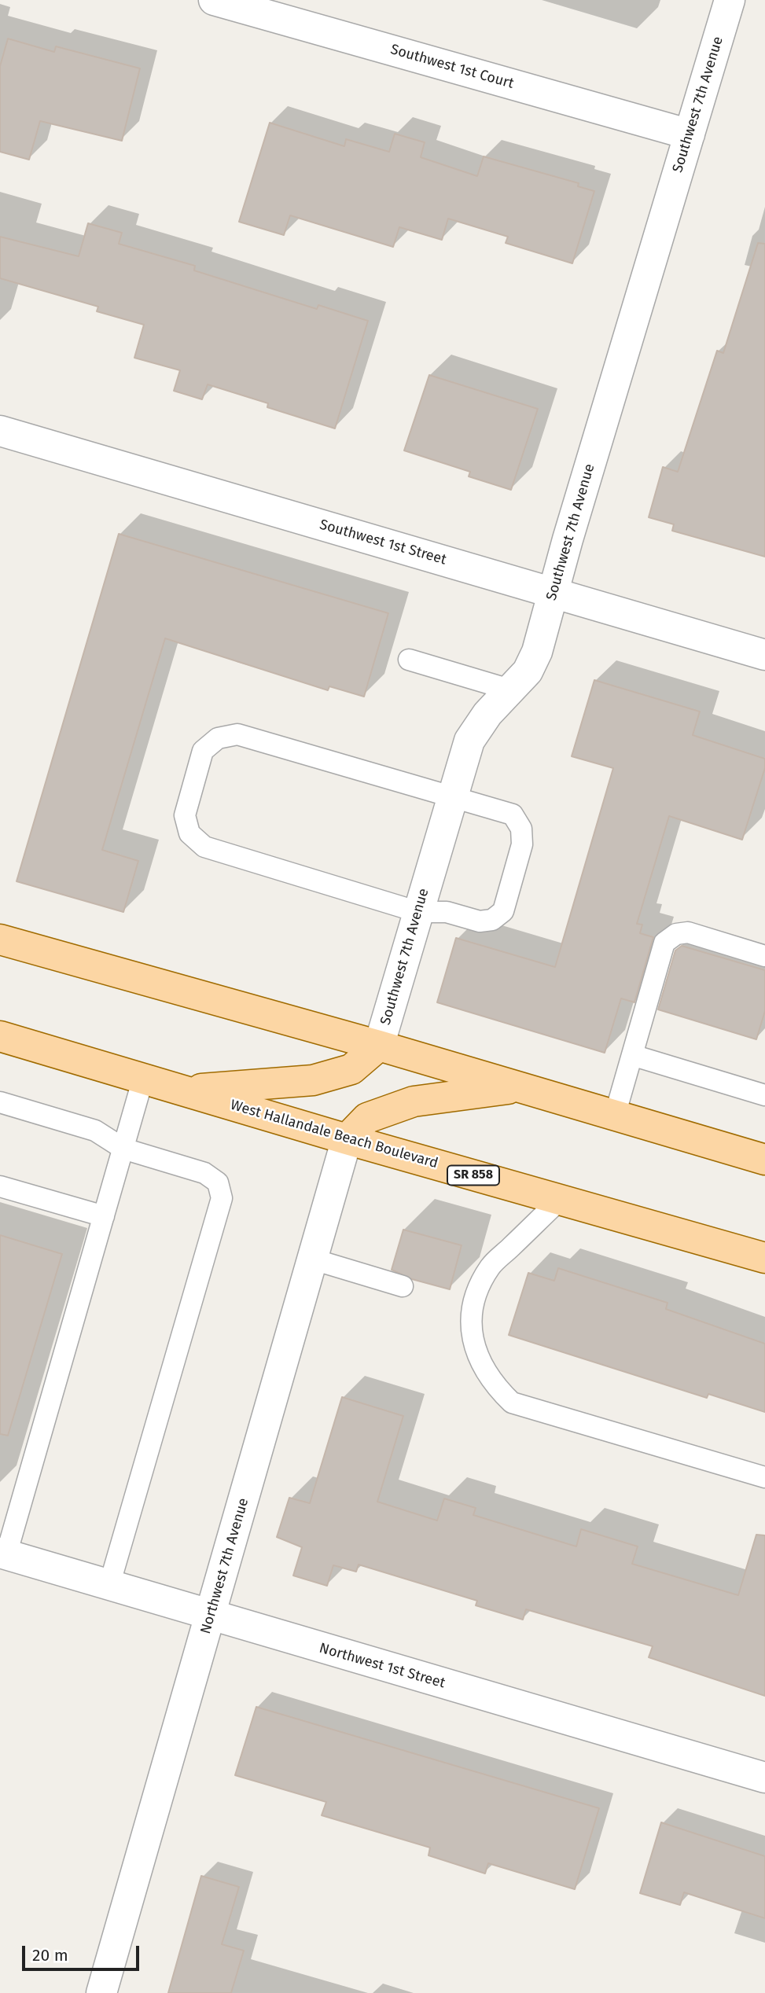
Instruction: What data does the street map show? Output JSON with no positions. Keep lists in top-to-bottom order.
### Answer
{
  "streets": {
    "main road": ["West Hallandale Beach Boulevard", "SR 858"],
    "street": [
      "Southwest 1st Court",
      "Southwest 7th Avenue",
      "Southwest 1st Street",
      "Northwest 7th Avenue",
      "Northwest 1st Street"
    ]
  },
  "crossings": [
    ["Southwest 1st Court", "Southwest 7th Avenue"],
    ["Southwest 7th Avenue", "Southwest 1st Street"],
    ["West Hallandale Beach Boulevard", "Northwest 7th Avenue"],
    ["Northwest 7th Avenue", "Northwest 1st Street"]
  ],
  "scale_bar": "20 m"
}
